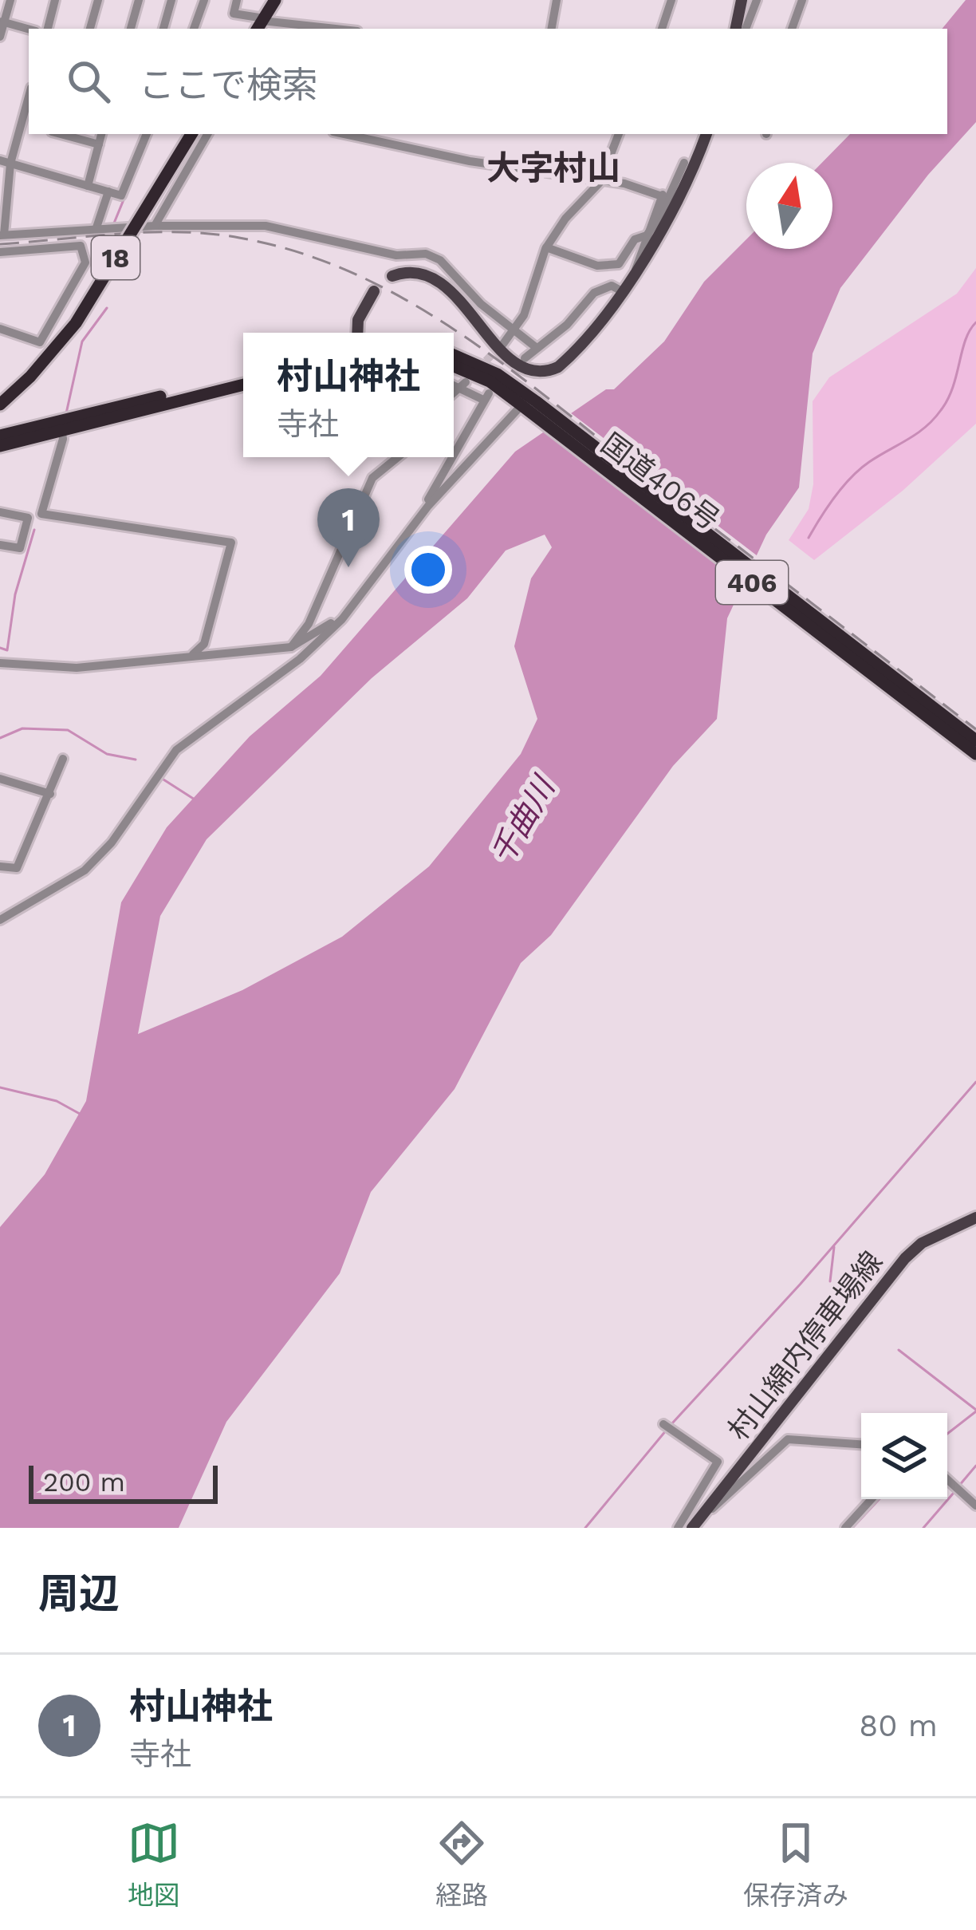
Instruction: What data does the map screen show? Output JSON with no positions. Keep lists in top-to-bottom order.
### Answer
{
  "streets": {
    "highway": ["18", "国道406号", "406"],
    "main road": ["村山綿内停車場線"]
  },
  "districts": ["大字村山"],
  "water": ["千曲川"],
  "scale_bar": "200 m",
  "north": "top",
  "page": {
    "search": "ここで検索",
    "popup": ["村山神社", "寺社"],
    "pins": "1",
    "scale": "200 m",
    "heading": "周辺",
    "list": [
      {
        "mark": "1",
        "name": "村山神社",
        "note": "寺社",
        "value": "80 m"
      }
    ],
    "nav": ["地図", "経路", "保存済み"]
  }
}
